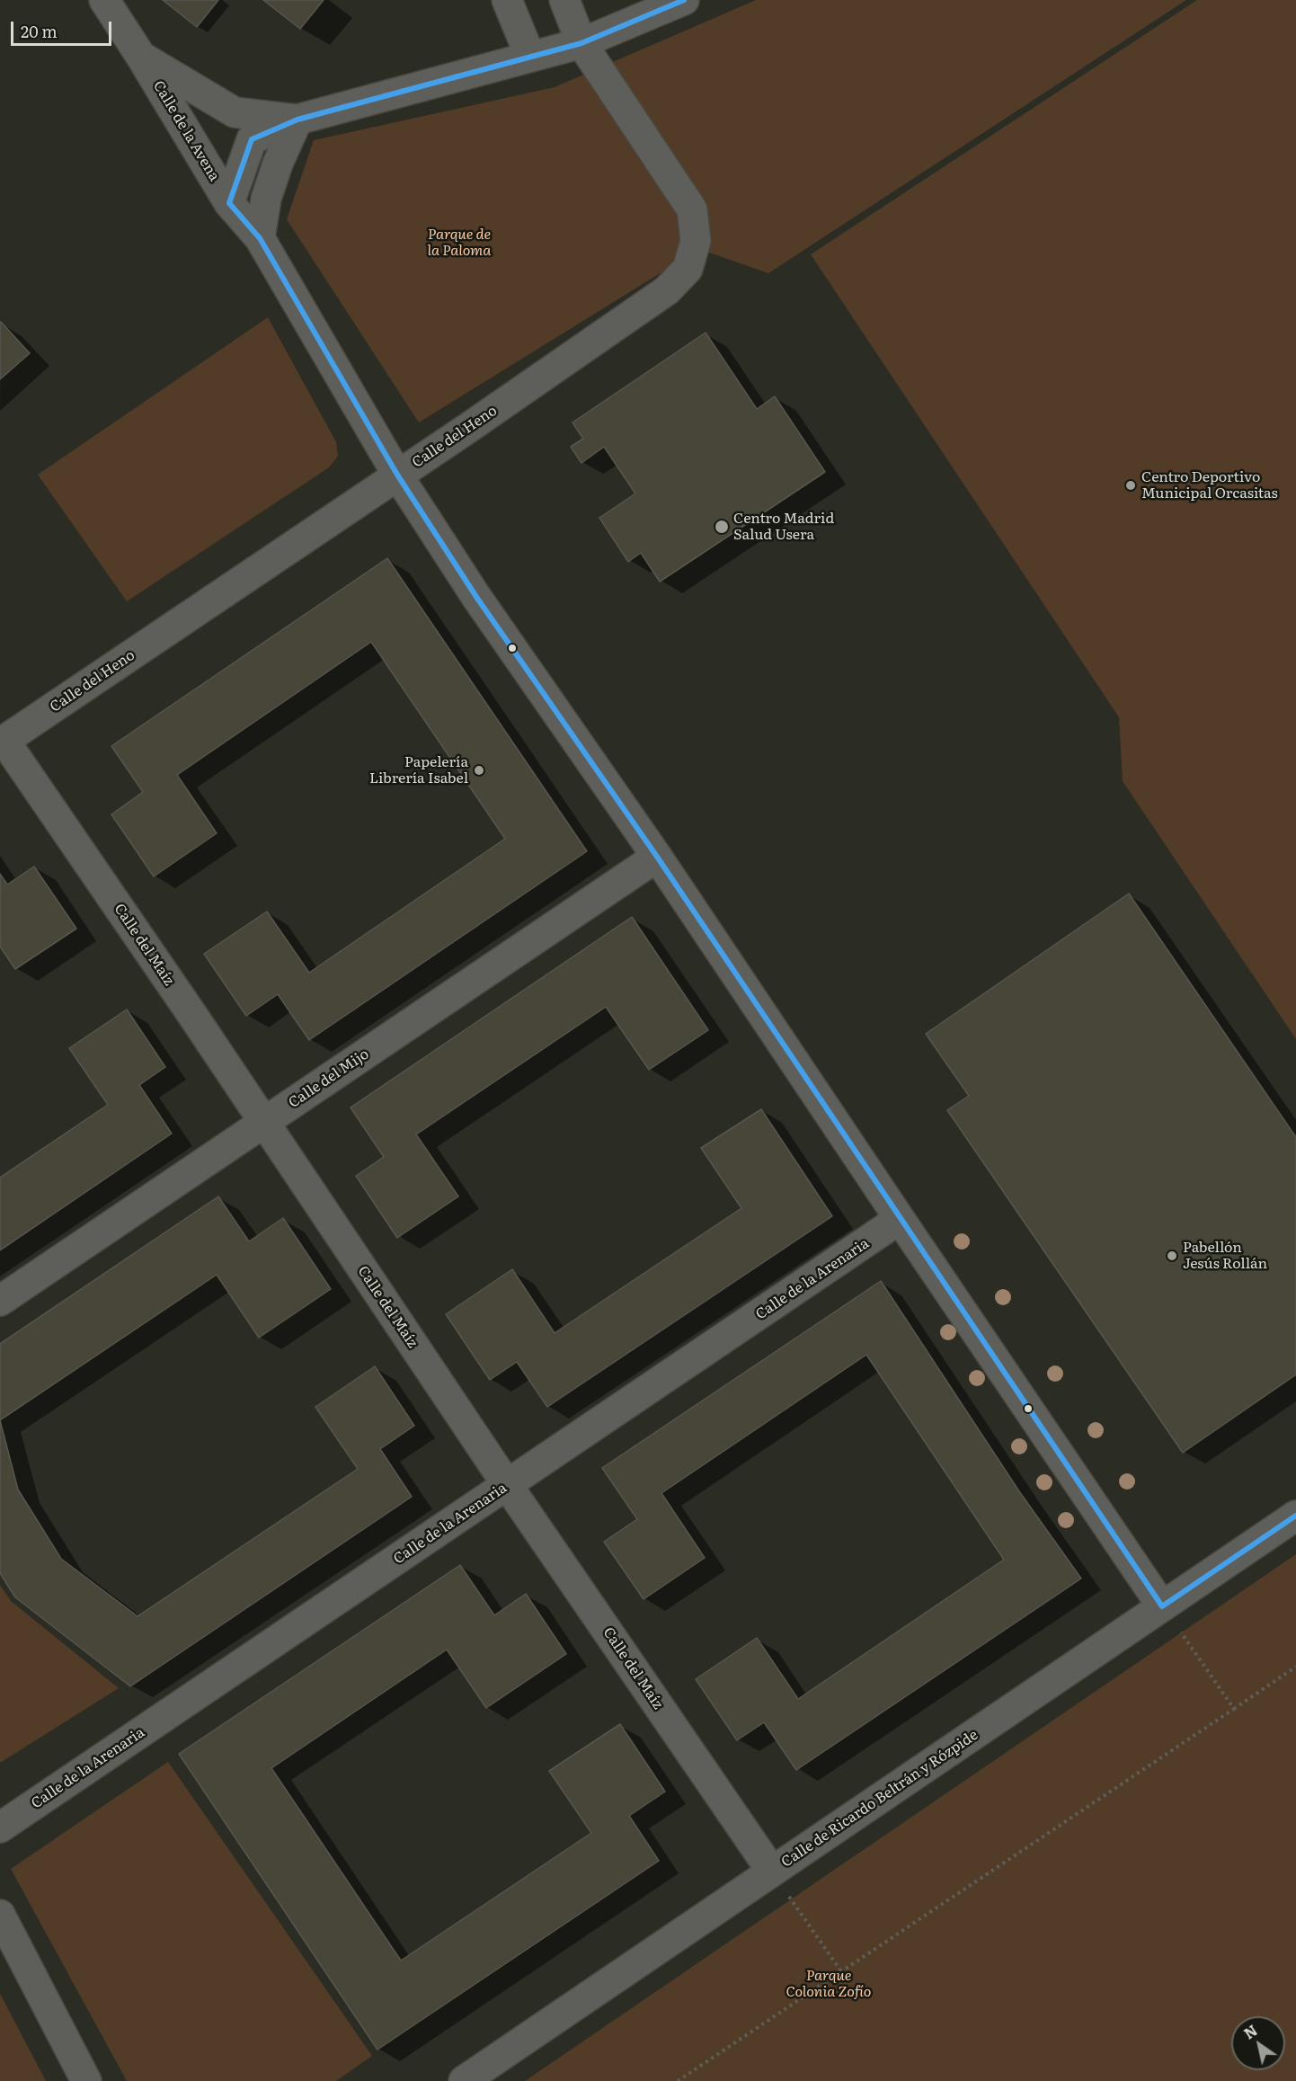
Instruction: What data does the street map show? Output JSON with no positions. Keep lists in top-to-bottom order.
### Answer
{
  "streets": {
    "street": [
      "Calle de la Avena",
      "Calle del Heno",
      "Calle del Maíz",
      "Calle del Mijo",
      "Calle de la Arenaria",
      "Calle de Ricardo Beltrán y Rózpide"
    ]
  },
  "crossings": [
    ["Calle de la Avena", "Calle del Heno"],
    ["Calle de la Avena", "Calle del Mijo"],
    ["Calle de la Avena", "Calle de la Arenaria"],
    ["Calle de la Avena", "Calle de Ricardo Beltrán y Rózpide"],
    ["Calle del Heno", "Calle del Maíz"],
    ["Calle del Maíz", "Calle del Mijo"],
    ["Calle del Maíz", "Calle de la Arenaria"],
    ["Calle del Maíz", "Calle de Ricardo Beltrán y Rózpide"]
  ],
  "parks": ["Parque de la Paloma", "Parque Colonia Zofío"],
  "places": [
    "Centro Deportivo Municipal Orcasitas",
    "Centro Madrid Salud Usera",
    "Papelería Librería Isabel",
    "Pabellón Jesús Rollán"
  ],
  "scale_bar": "20 m",
  "north": "top left"
}
